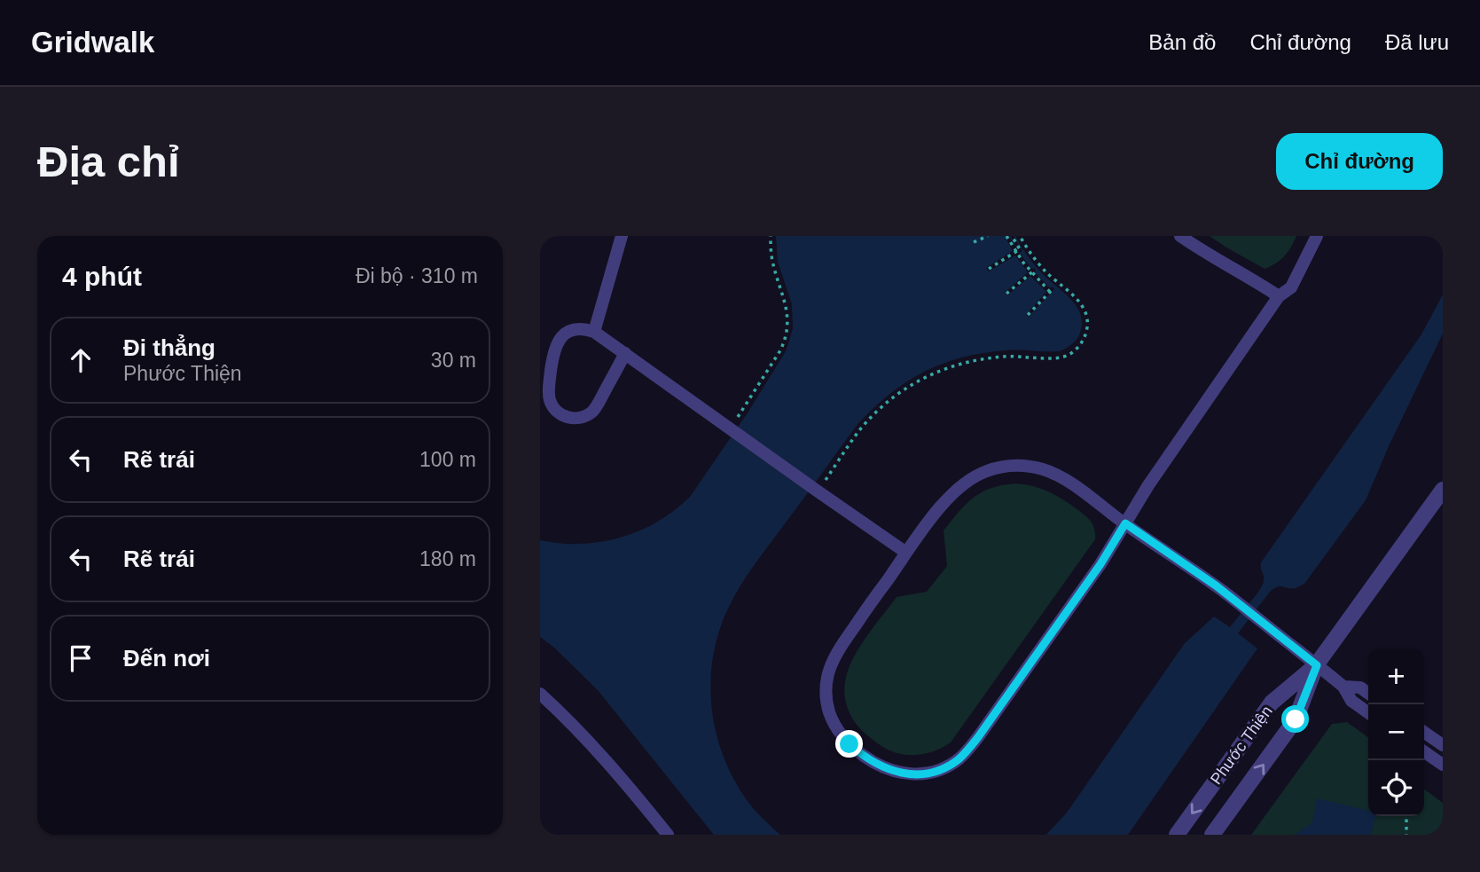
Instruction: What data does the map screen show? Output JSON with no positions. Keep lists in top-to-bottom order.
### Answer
{
  "streets": {
    "street": ["Phước Thiện"]
  },
  "page": {
    "header": "Gridwalk",
    "nav": ["Bản đồ", "Chỉ đường", "Đã lưu"],
    "buttons": "Chỉ đường",
    "title": "Địa chỉ",
    "heading": ["4 phút", "Đi bộ · 310 m"],
    "list": [
      ["Đi thẳng", "Phước Thiện", "30 m"],
      ["Rẽ trái", "100 m"],
      ["Rẽ trái", "180 m"],
      "Đến nơi"
    ],
    "map_buttons": ["+", "−"]
  }
}
